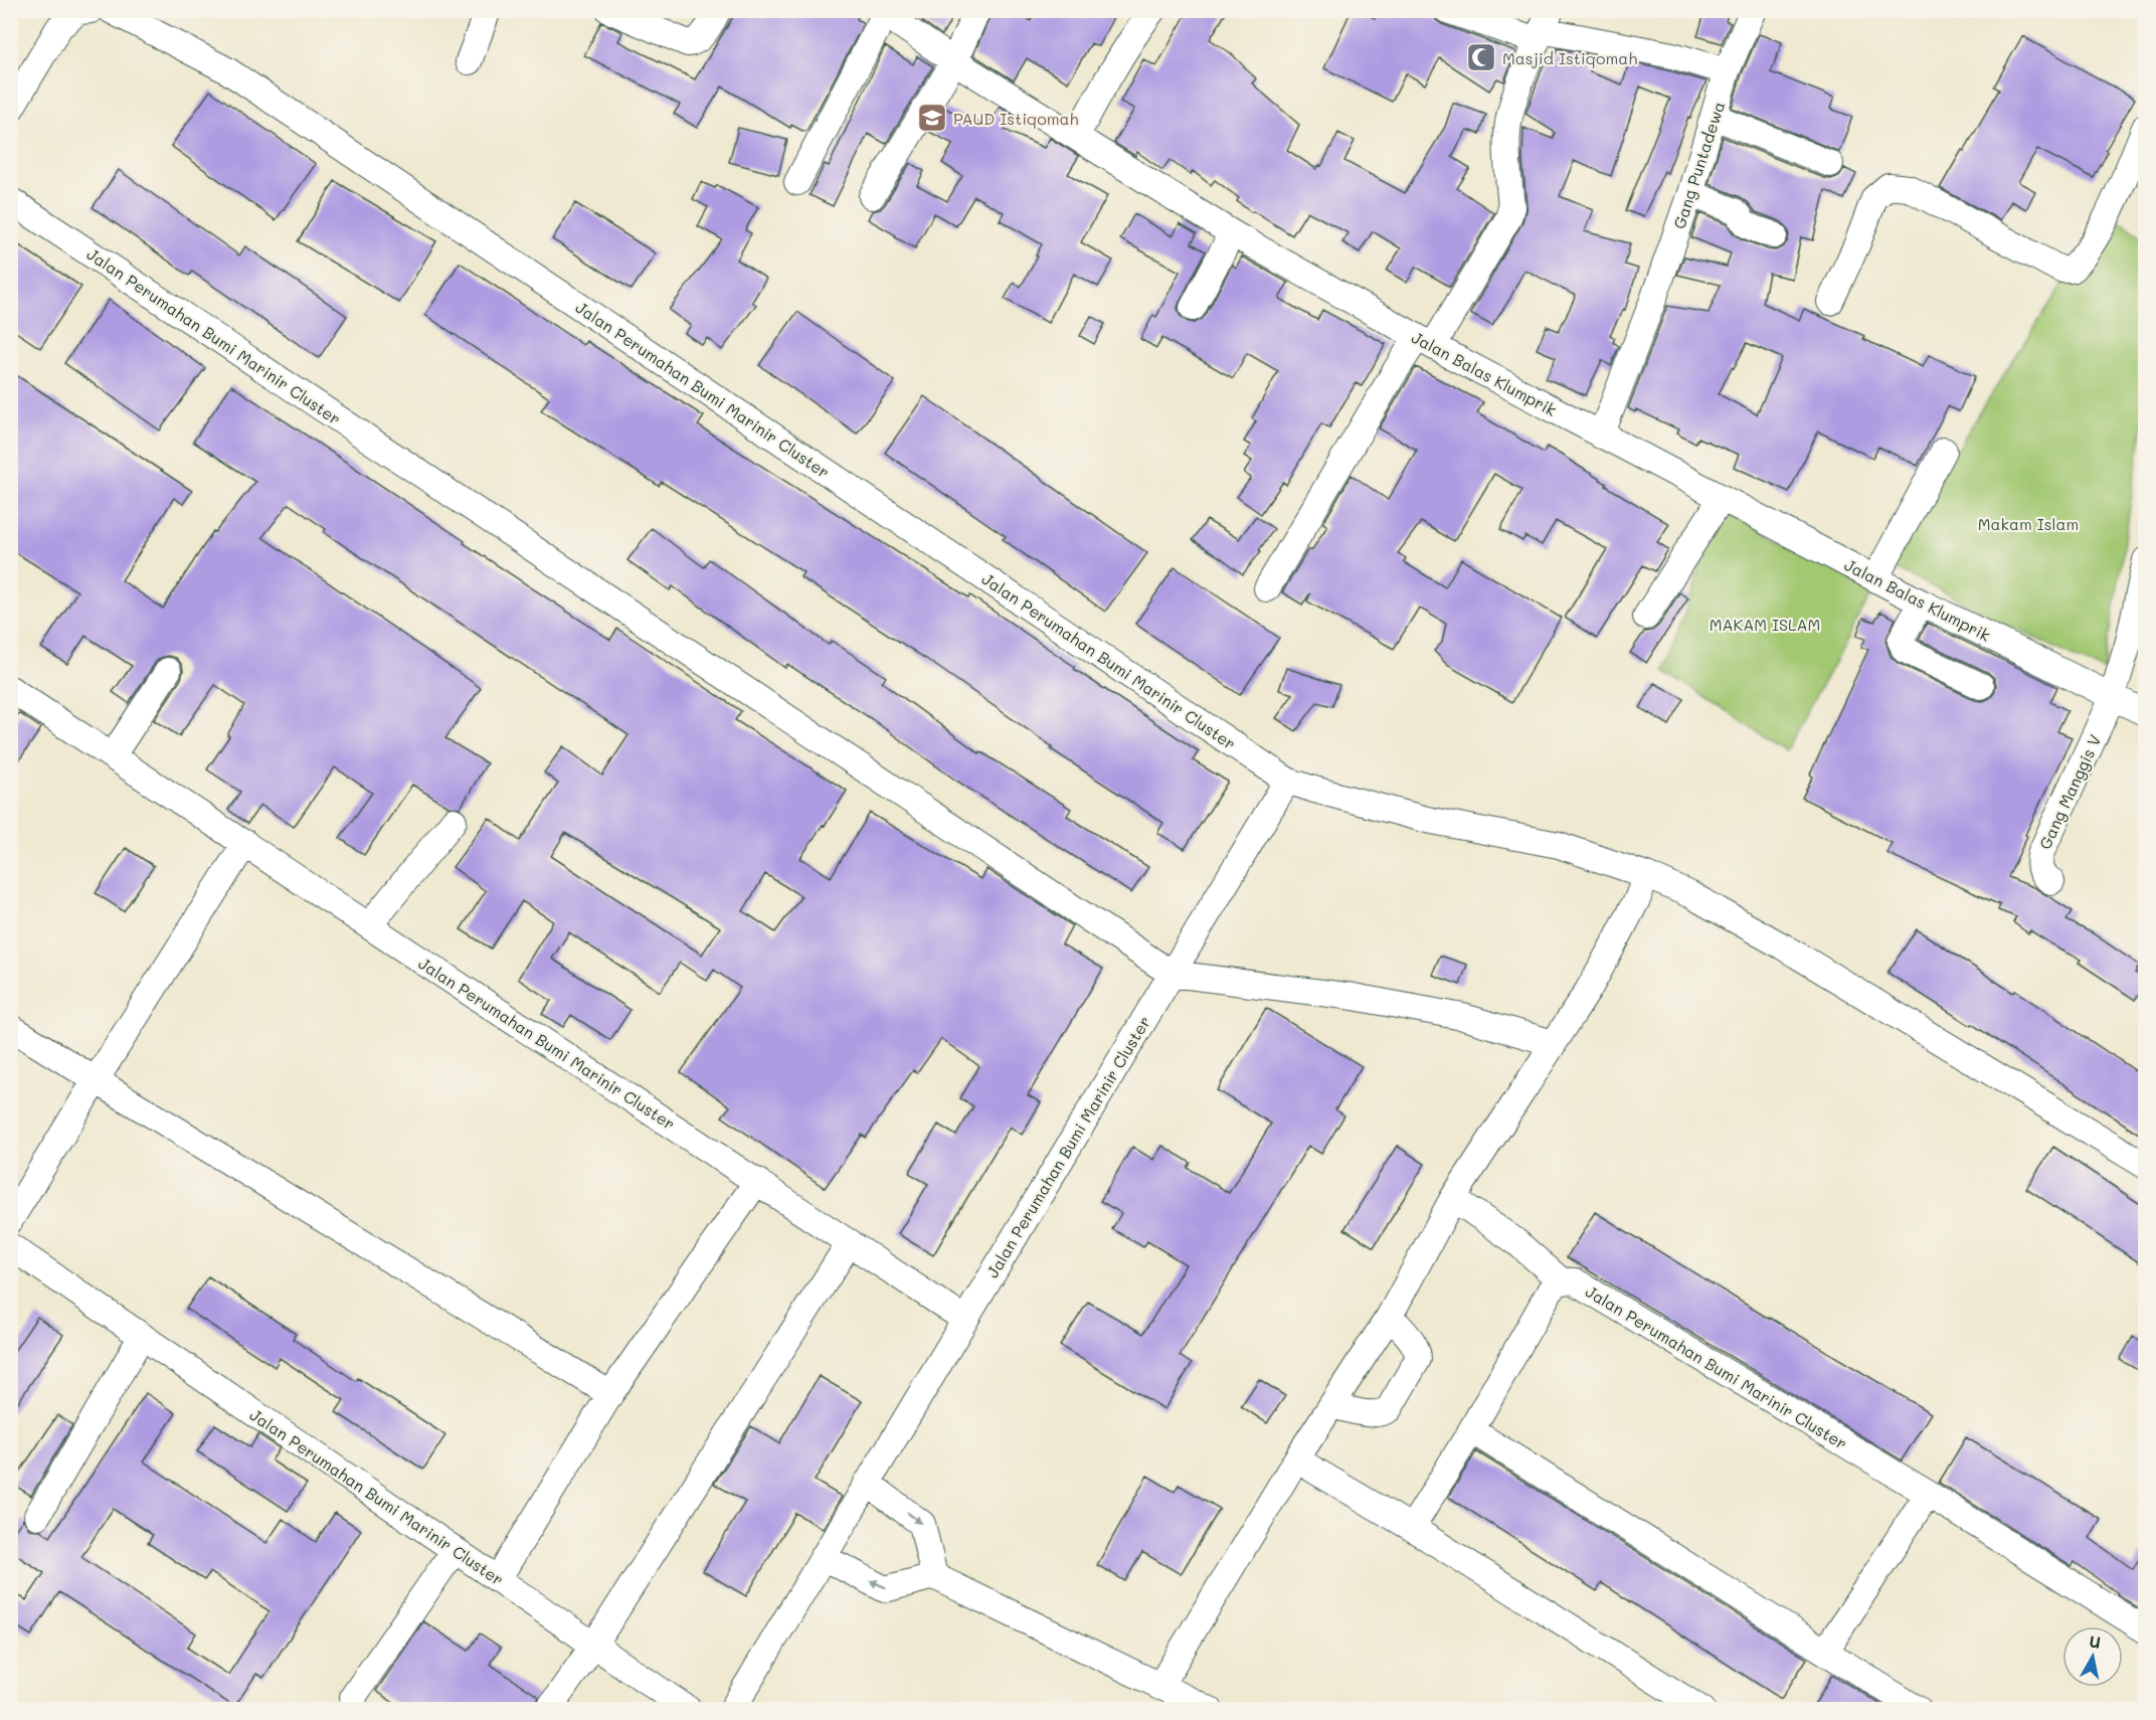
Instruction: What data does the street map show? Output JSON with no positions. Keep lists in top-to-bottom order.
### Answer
{
  "streets": {
    "street": [
      "Gang Puntadewa",
      "Jalan Perumahan Bumi Marinir Cluster",
      "Jalan Balas Klumprik",
      "Gang Manggis V"
    ]
  },
  "crossings": [
    ["Gang Puntadewa", "Jalan Balas Klumprik"],
    ["Jalan Balas Klumprik", "Gang Manggis V"]
  ],
  "parks": ["Makam Islam", "MAKAM ISLAM"],
  "places": {
    "mosque": ["Masjid Istiqomah"],
    "school or university": ["PAUD Istiqomah"]
  },
  "north": "top"
}
